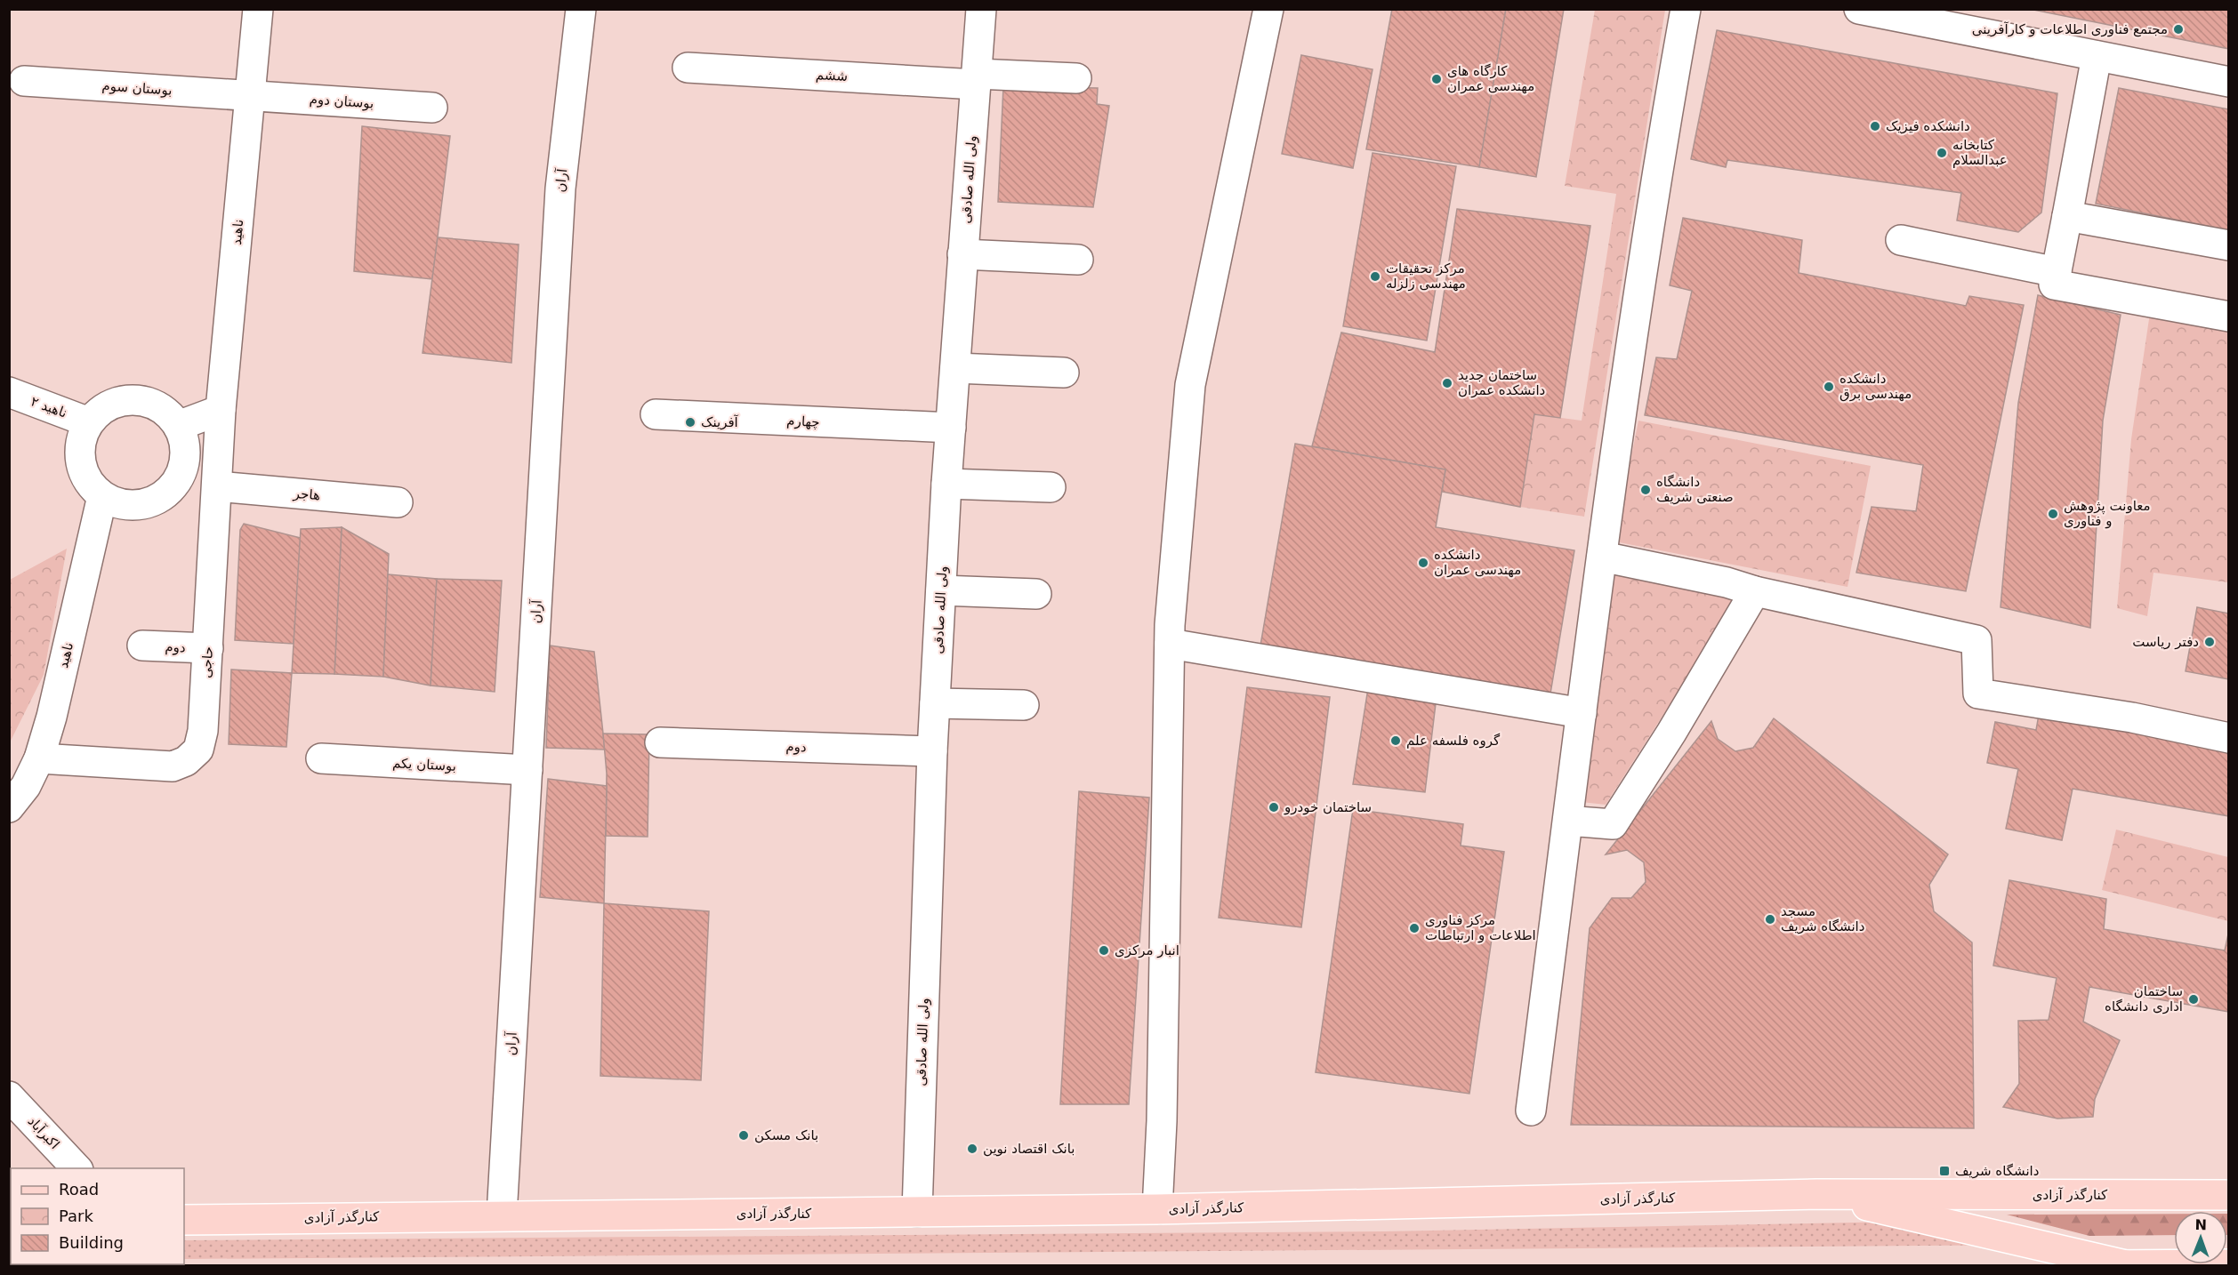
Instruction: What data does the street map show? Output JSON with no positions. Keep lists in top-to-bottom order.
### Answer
{
  "streets": {
    "main road": ["کنارگذر آزادی"],
    "street": [
      "ششم",
      "بوستان سوم",
      "بوستان دوم",
      "ولی الله صادقی",
      "آران",
      "ناهید",
      "ناهید ۲",
      "چهارم",
      "هاجر",
      "دوم",
      "حاجی",
      "بوستان یکم",
      "اکبرآباد"
    ]
  },
  "crossings": [
    ["ششم", "ولی الله صادقی"],
    ["بوستان سوم", "بوستان دوم"],
    ["بوستان سوم", "ناهید"],
    ["بوستان دوم", "ناهید"],
    ["ولی الله صادقی", "چهارم"],
    ["ولی الله صادقی", "دوم"],
    ["ولی الله صادقی", "کنارگذر آزادی"],
    ["آران", "بوستان یکم"],
    ["آران", "کنارگذر آزادی"],
    ["ناهید", "ناهید ۲"],
    ["ناهید", "حاجی"],
    ["هاجر", "حاجی"],
    ["دوم", "حاجی"]
  ],
  "places": {
    "other": [
      "مجتمع فناوری اطلاعات و کارآفرینی",
      "کارگاه های مهندسی عمران",
      "دانشکده فیزیک",
      "کتابخانه عبدالسلام",
      "مرکز تحقیقات مهندسی زلزله",
      "ساختمان جدید دانشکده عمران",
      "دانشکده مهندسی برق",
      "آفرینک",
      "دانشگاه صنعتی شریف",
      "معاونت پژوهش و فناوری",
      "دانشکده مهندسی عمران",
      "دفتر ریاست",
      "گروه فلسفه علم",
      "ساختمان خودرو",
      "مسجد دانشگاه شریف",
      "مرکز فناوری اطلاعات و ارتباطات",
      "انبار مرکزی",
      "ساختمان اداری دانشگاه",
      "بانک مسکن",
      "بانک اقتصاد نوین"
    ],
    "transit": ["دانشگاه شریف"]
  },
  "legend": ["Road", "Park", "Building"],
  "north": "top"
}
